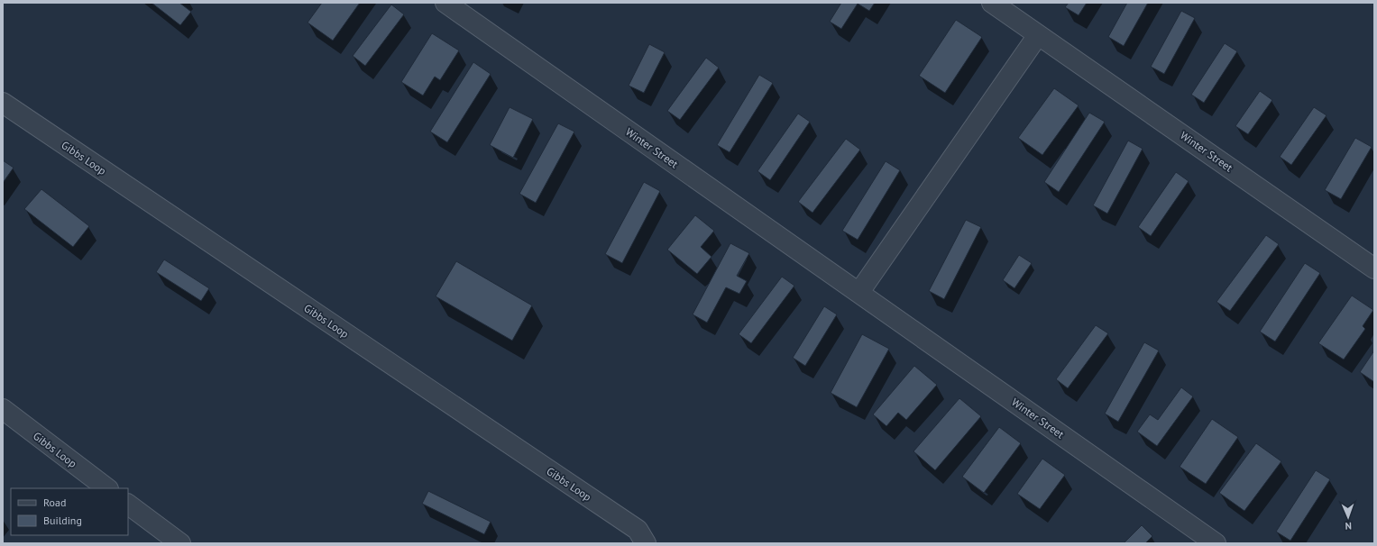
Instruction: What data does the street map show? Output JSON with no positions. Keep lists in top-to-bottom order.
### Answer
{
  "streets": {
    "street": ["Winter Street", "Gibbs Loop"]
  },
  "legend": ["Road", "Building"],
  "north": "bottom"
}
